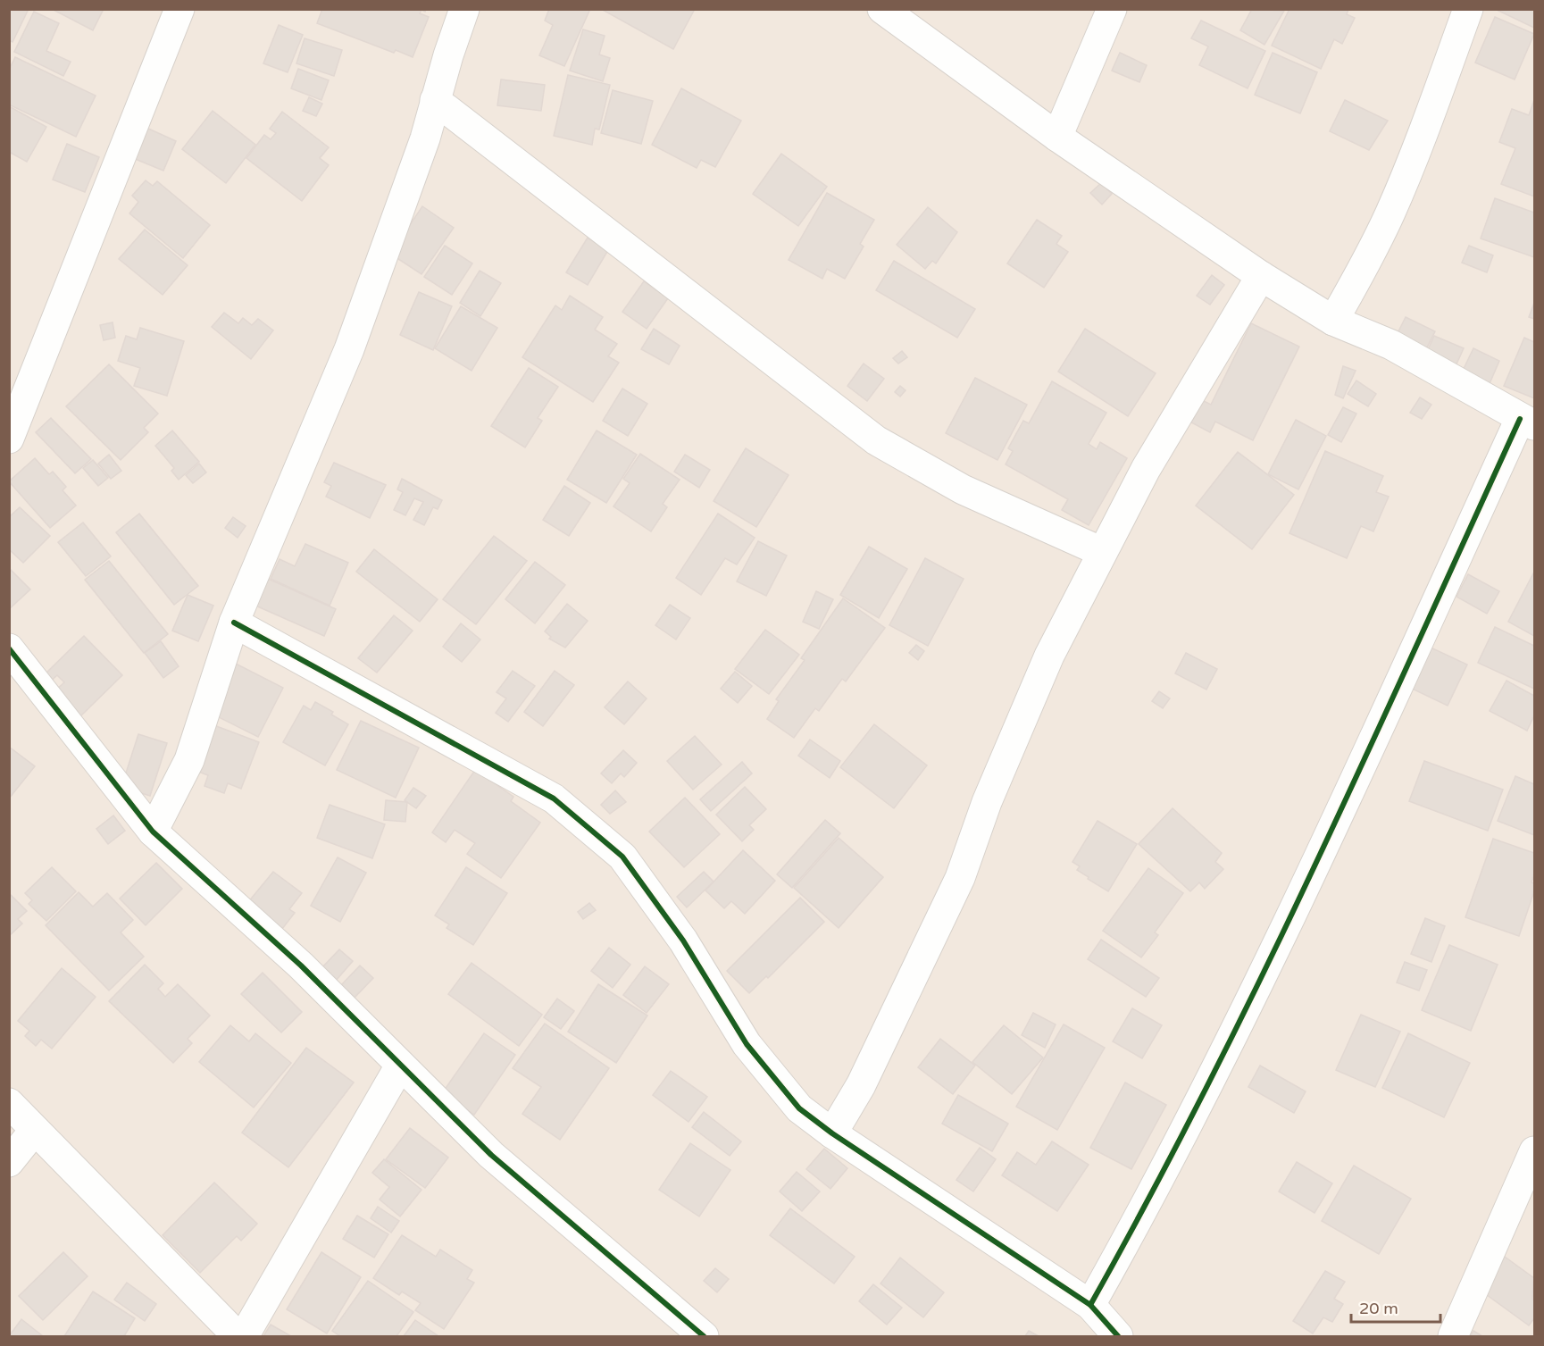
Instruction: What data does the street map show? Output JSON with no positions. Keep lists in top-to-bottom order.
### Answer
{
  "scale_bar": "20 m"
}
